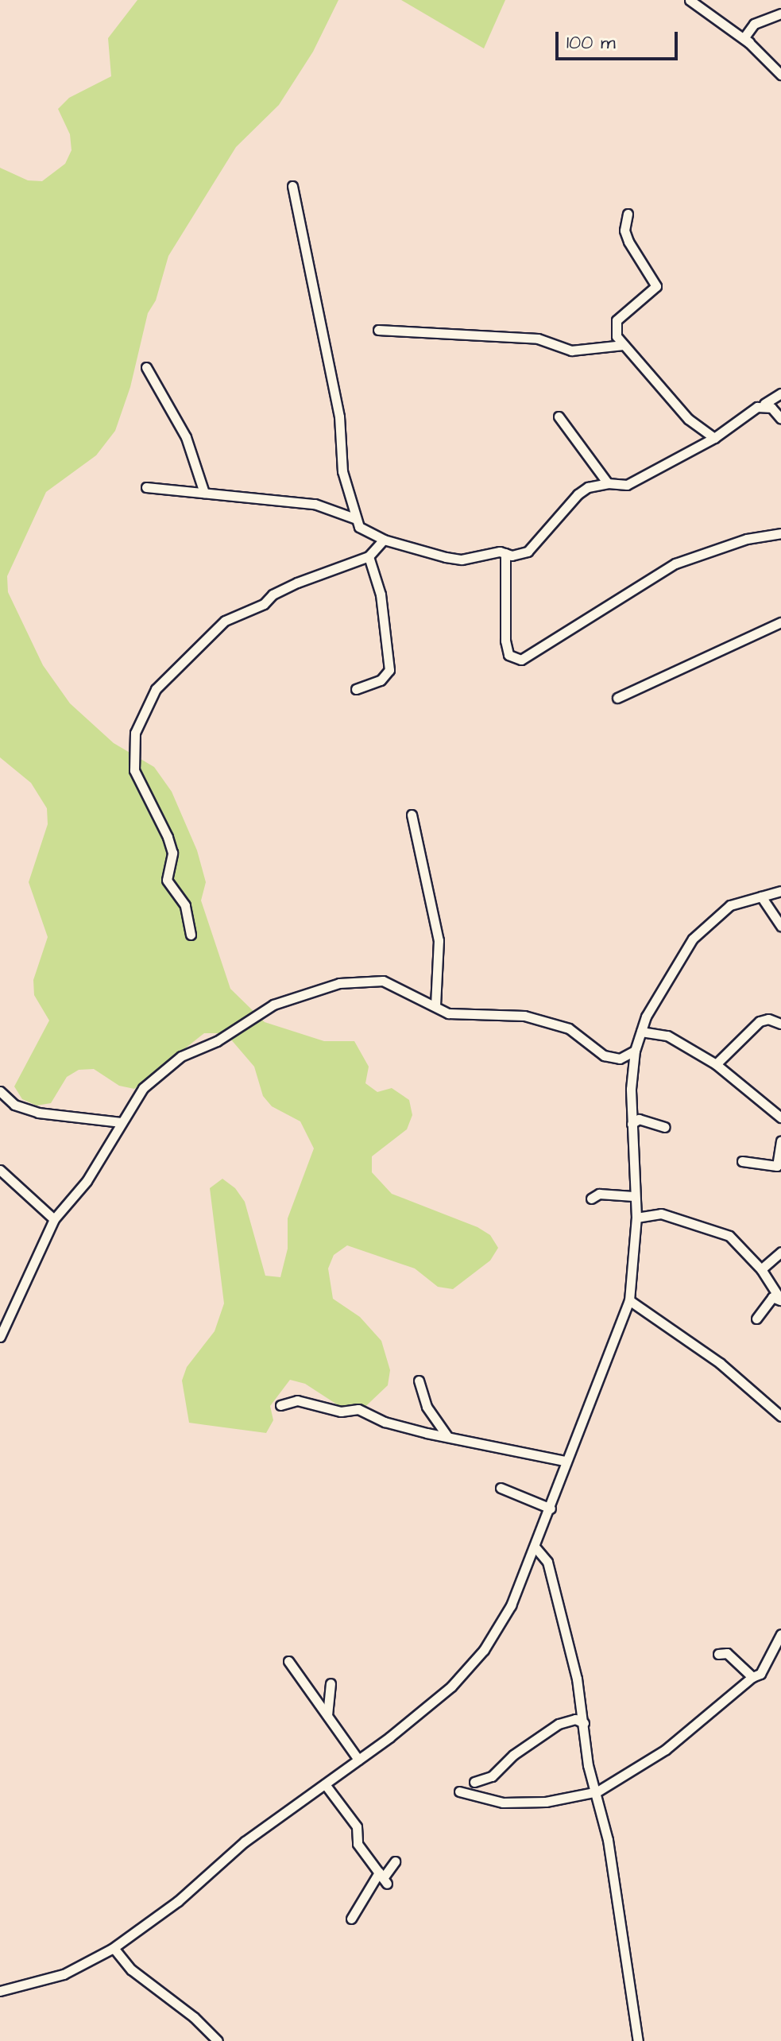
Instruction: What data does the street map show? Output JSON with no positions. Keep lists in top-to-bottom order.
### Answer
{
  "scale_bar": "100 m"
}
